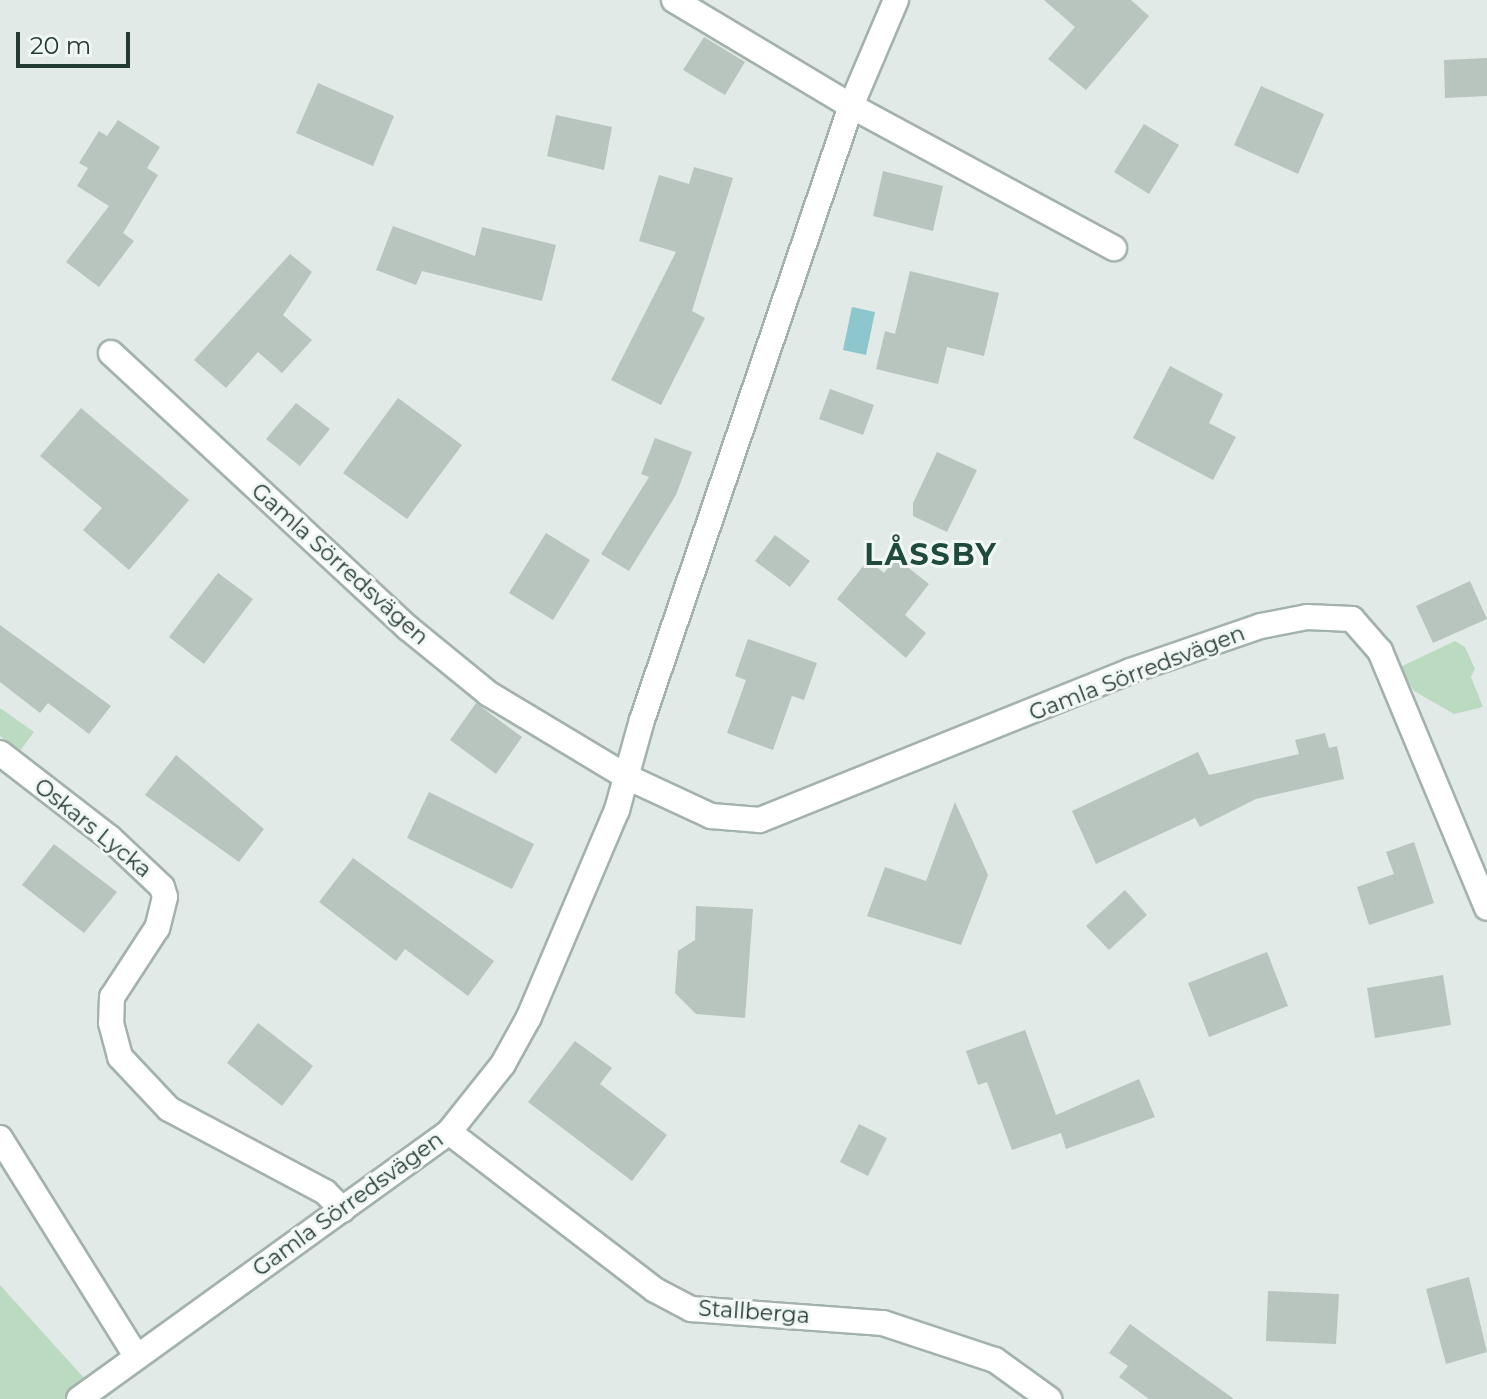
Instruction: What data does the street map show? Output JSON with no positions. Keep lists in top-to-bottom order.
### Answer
{
  "streets": {
    "street": ["Gamla Sörredsvägen", "Oskars Lycka", "Stallberga"]
  },
  "crossings": [
    ["Gamla Sörredsvägen", "Oskars Lycka"],
    ["Gamla Sörredsvägen", "Stallberga"]
  ],
  "districts": ["LÅSSBY"],
  "scale_bar": "20 m"
}
